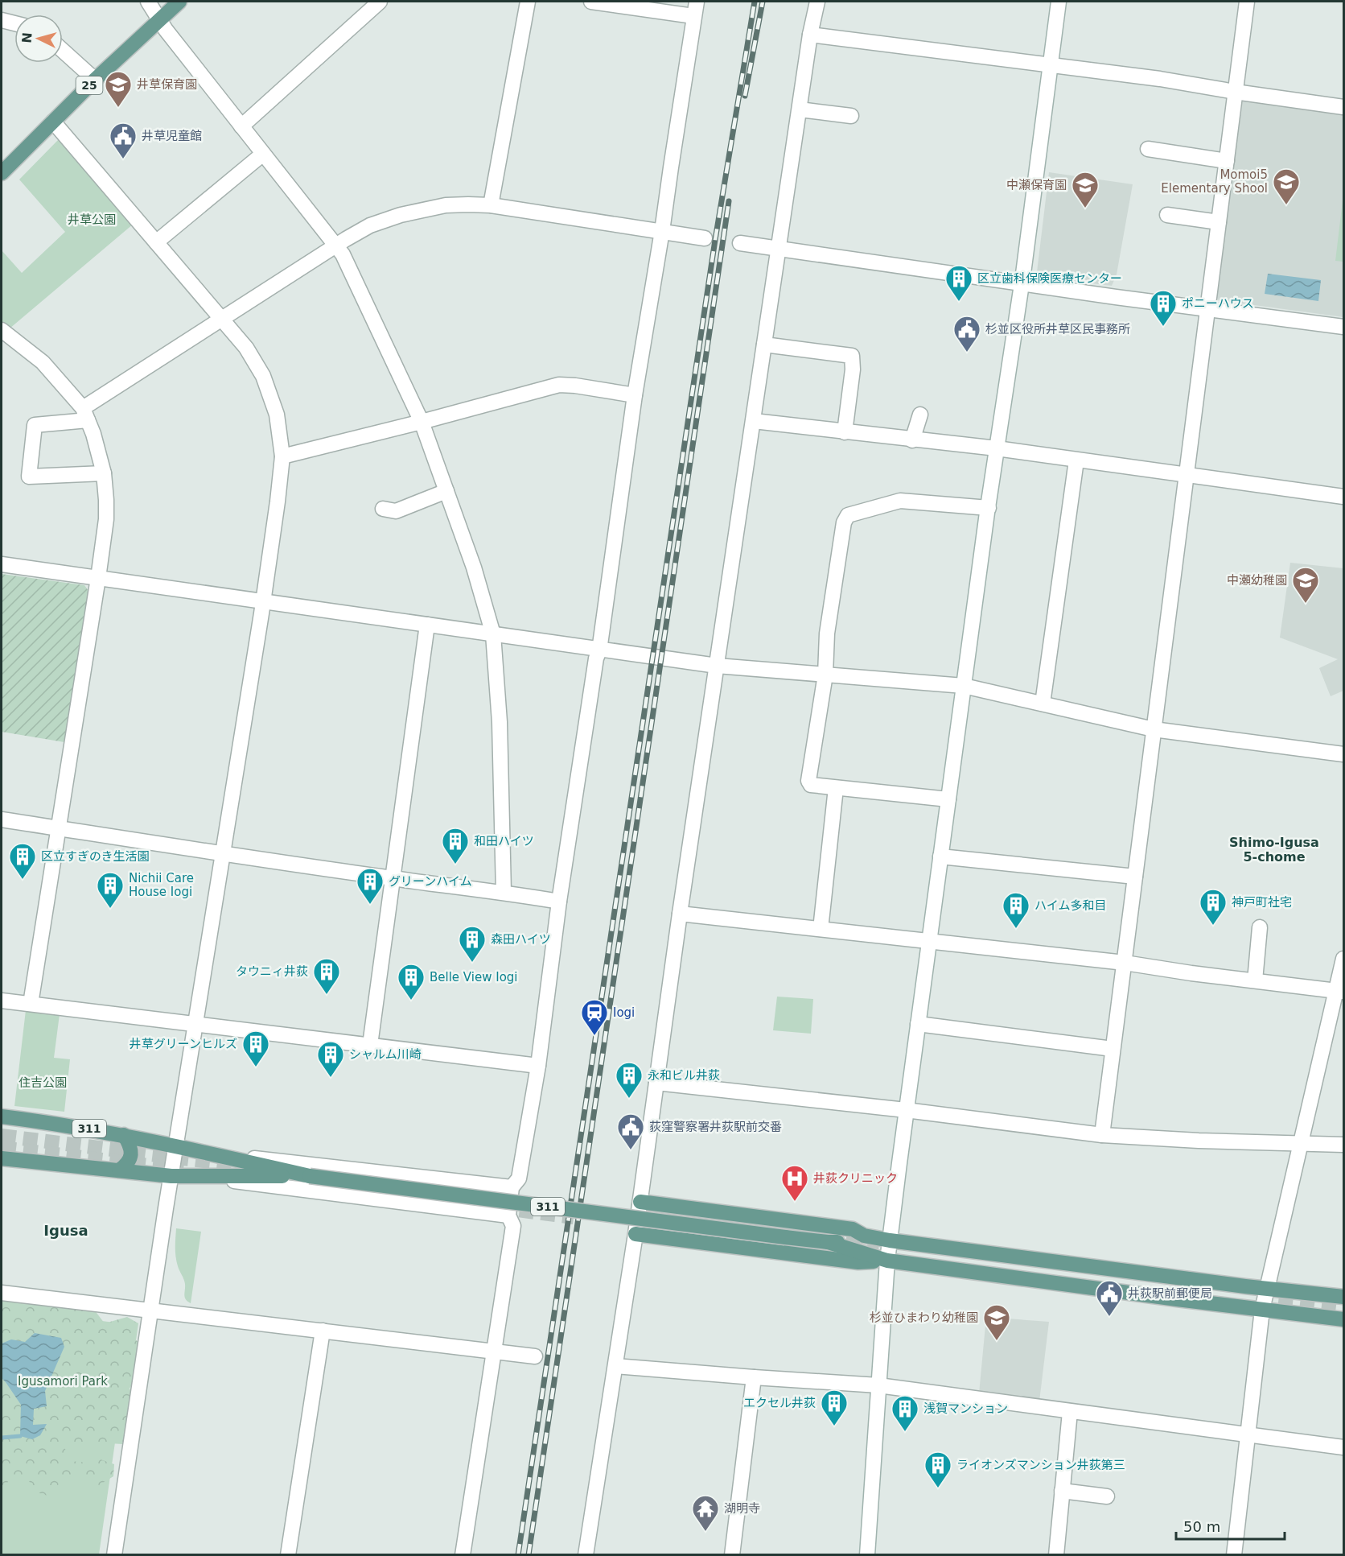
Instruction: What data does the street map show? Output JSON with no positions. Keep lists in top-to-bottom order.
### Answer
{
  "streets": {
    "main road": ["25", "311"]
  },
  "districts": ["Shimo-Igusa 5-chome", "Igusa"],
  "parks": ["井草公園", "住吉公園", "Igusamori Park"],
  "places": {
    "school or university": [
      "井草保育園",
      "Momoi5 Elementary Shool",
      "中瀬保育園",
      "中瀬幼稚園",
      "杉並ひまわり幼稚園"
    ],
    "public building": [
      "井草児童館",
      "杉並区役所井草区民事務所",
      "荻窪警察署井荻駅前交番",
      "井荻駅前郵便局"
    ],
    "building": [
      "区立歯科保険医療センター",
      "ポニーハウス",
      "和田ハイツ",
      "区立すぎのき生活園",
      "グリーンハイム",
      "Nichii Care House Iogi",
      "神戸町社宅",
      "ハイム多和目",
      "森田ハイツ",
      "タウニィ井荻",
      "Belle View Iogi",
      "井草グリーンヒルズ",
      "シャルム川崎",
      "永和ビル井荻",
      "エクセル井荻",
      "浅賀マンション",
      "ライオンズマンション井荻第三"
    ],
    "station": ["Iogi"],
    "hospital": ["井荻クリニック"],
    "temple": ["湖明寺"]
  },
  "scale_bar": "50 m",
  "north": "left"
}
